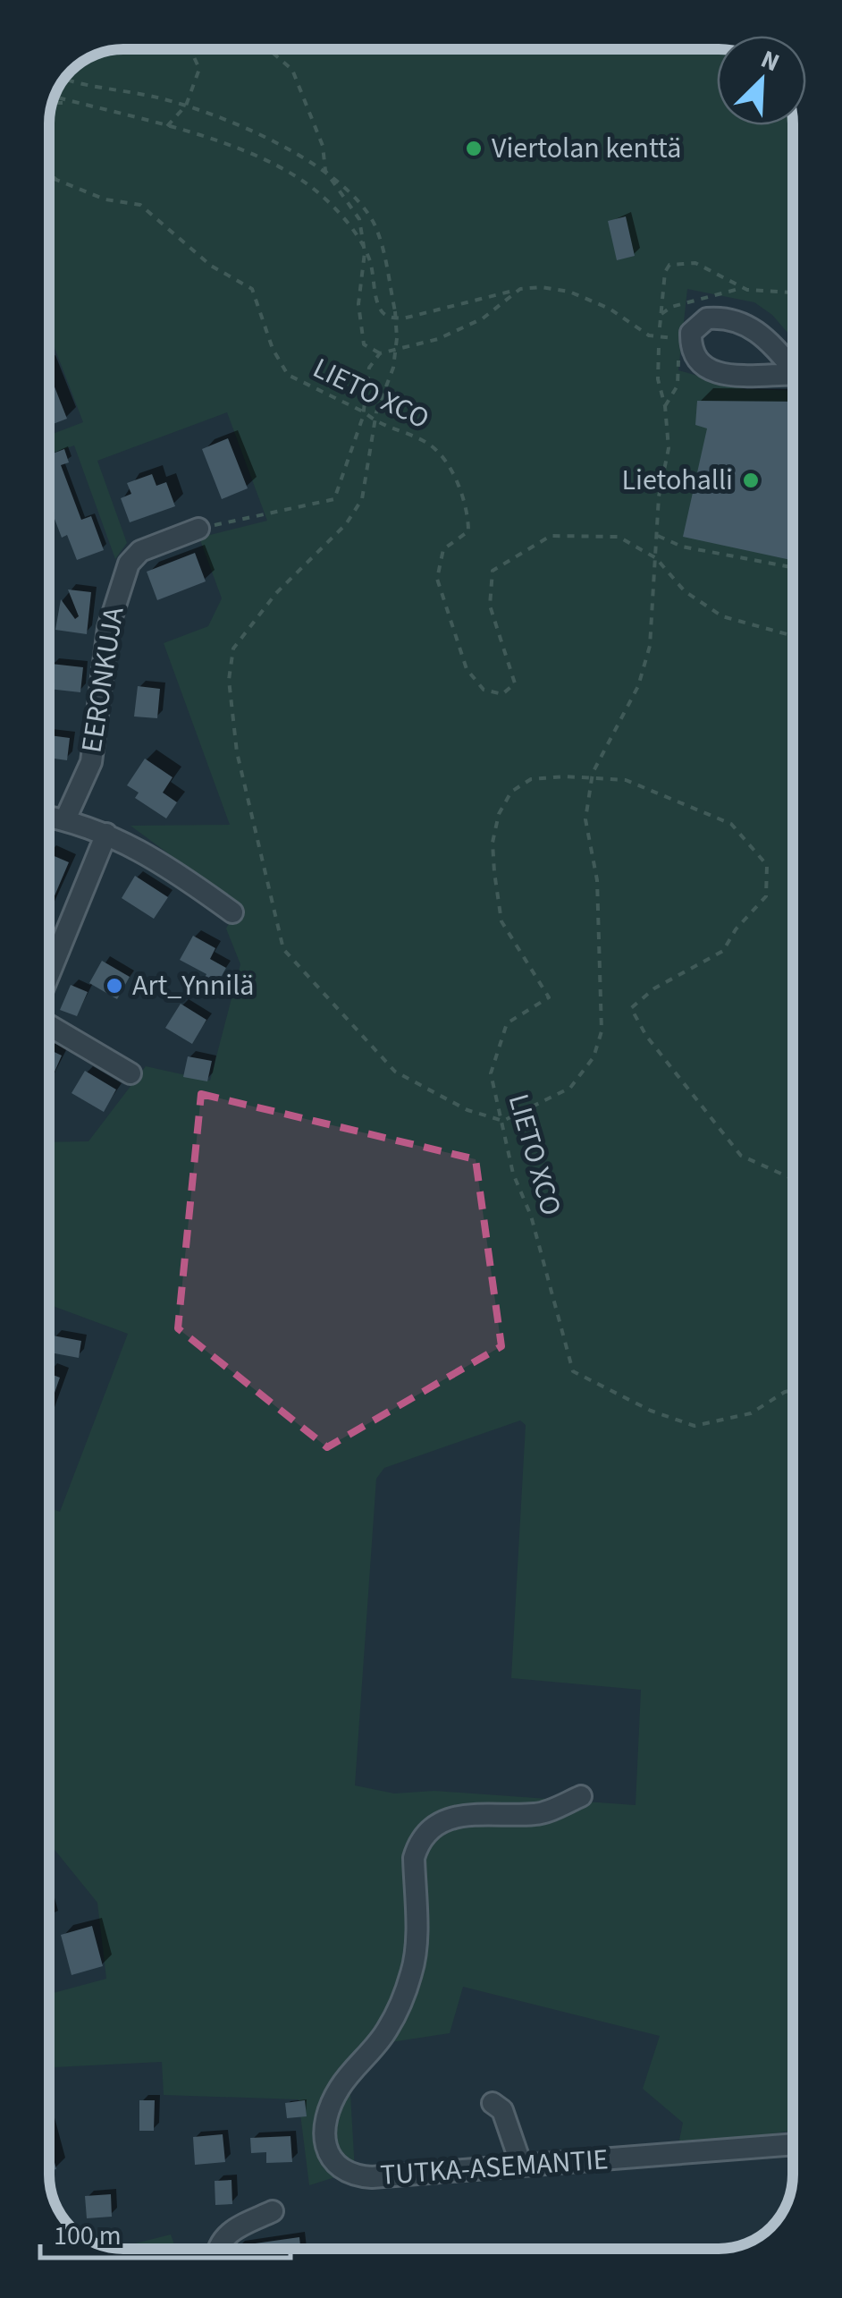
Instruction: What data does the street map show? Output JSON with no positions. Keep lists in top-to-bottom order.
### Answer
{
  "streets": {
    "street": ["EERONKUJA", "TUTKA-ASEMANTIE"],
    "path": ["LIETO XCO"]
  },
  "places": ["Viertolan kenttä", "Lietohalli", "Art_Ynnilä"],
  "scale_bar": "100 m",
  "north": "top right"
}
